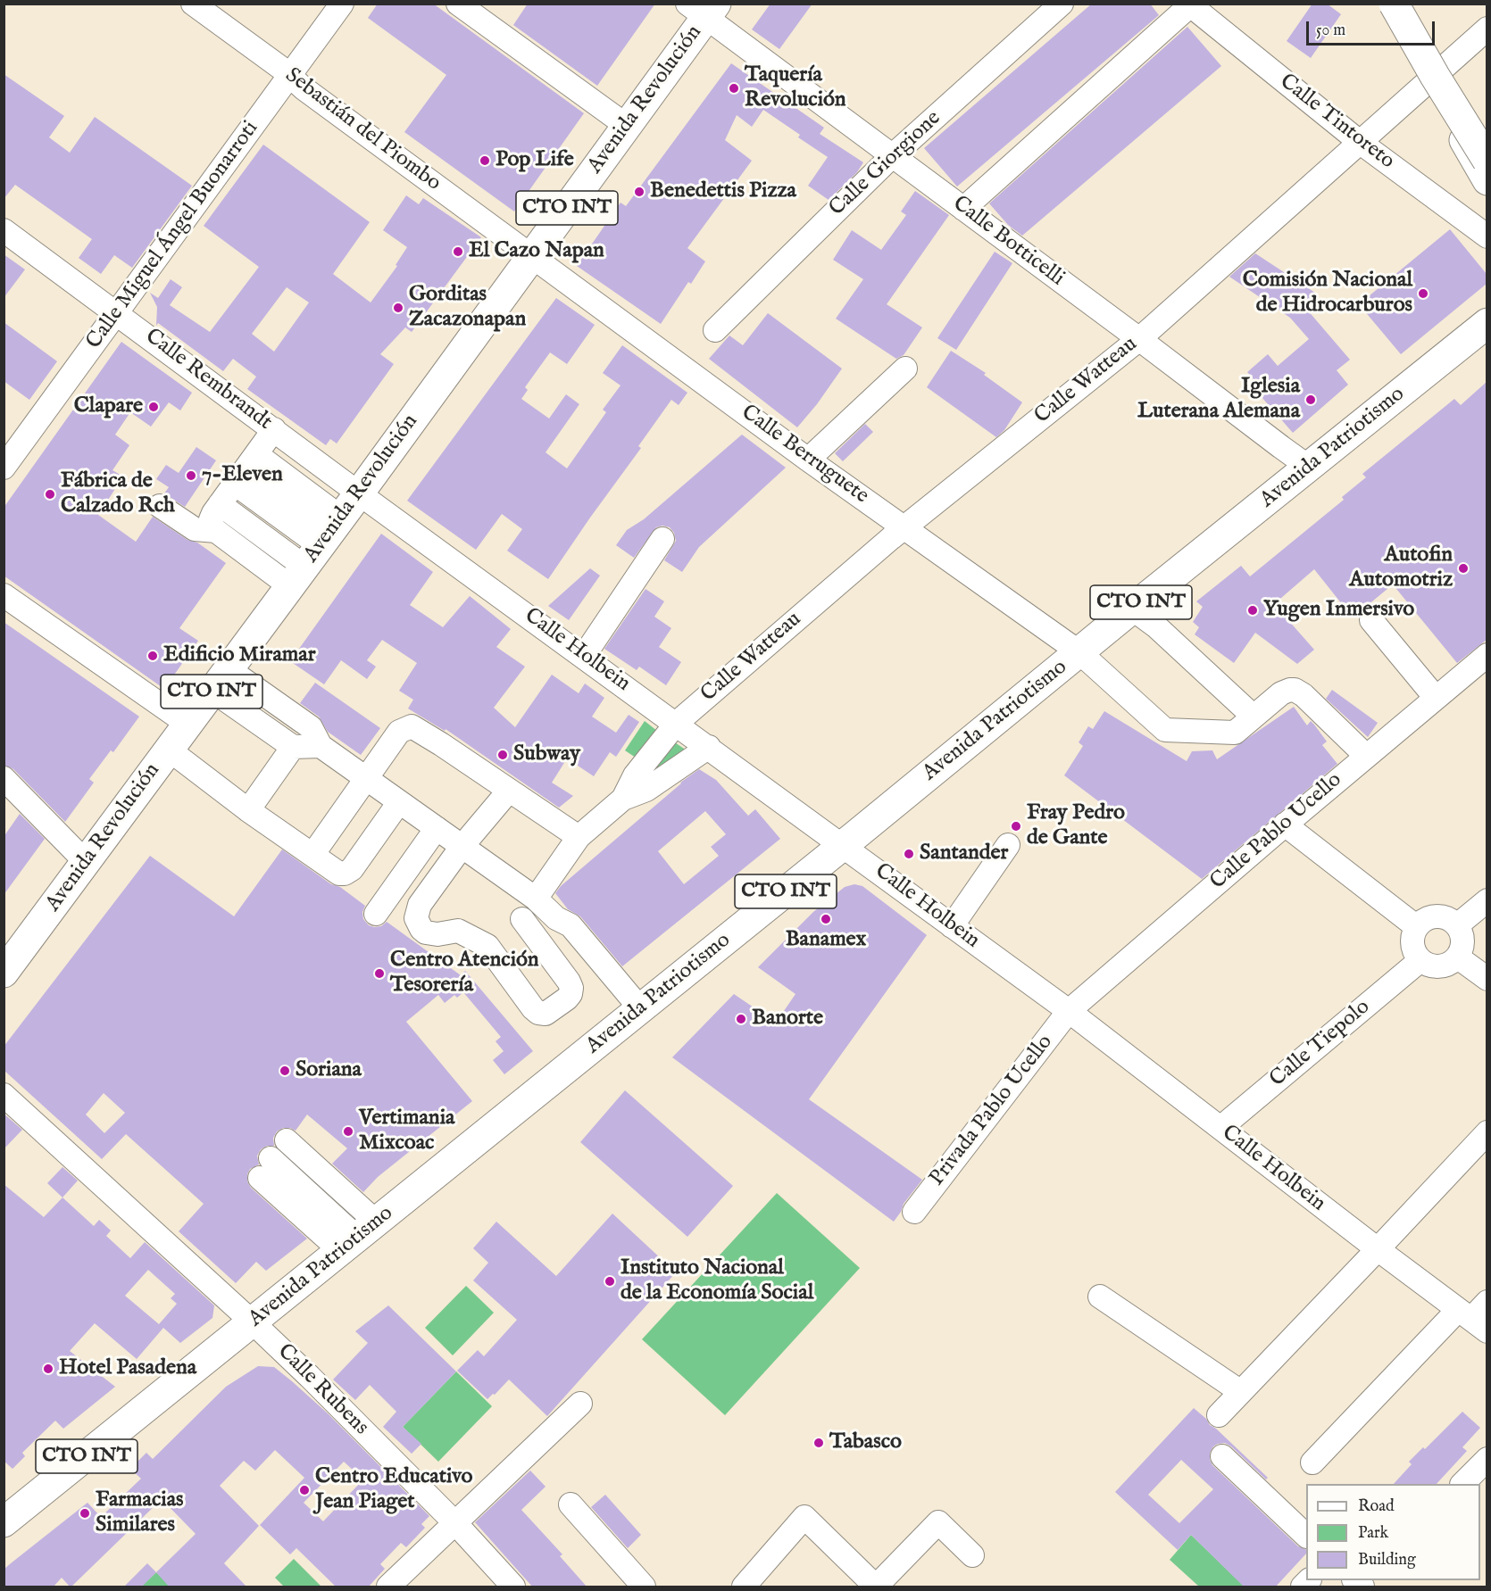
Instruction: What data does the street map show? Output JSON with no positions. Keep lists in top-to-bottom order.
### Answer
{
  "streets": {
    "main road": ["Avenida Revolución", "CTO INT", "Avenida Patriotismo"],
    "street": [
      "Calle Tintoreto",
      "Sebastián del Piombo",
      "Calle Giorgione",
      "Calle Miguel Ángel Buonarroti",
      "Calle Botticelli",
      "Calle Rembrandt",
      "Calle Watteau",
      "Calle Berruguete",
      "Calle Holbein",
      "Calle Pablo Ucello",
      "Calle Tiepolo",
      "Privada Pablo Ucello",
      "Calle Rubens"
    ]
  },
  "crossings": [
    ["Avenida Revolución", "Sebastián del Piombo"],
    ["Avenida Revolución", "Calle Botticelli"],
    ["Avenida Revolución", "Calle Rembrandt"],
    ["Avenida Revolución", "Calle Berruguete"],
    ["Avenida Revolución", "Calle Holbein"],
    ["Calle Tintoreto", "Calle Watteau"],
    ["Sebastián del Piombo", "Calle Miguel Ángel Buonarroti"],
    ["Sebastián del Piombo", "Calle Berruguete"],
    ["Calle Giorgione", "Calle Botticelli"],
    ["Calle Miguel Ángel Buonarroti", "Calle Rembrandt"],
    ["Calle Botticelli", "Calle Watteau"],
    ["Calle Botticelli", "Avenida Patriotismo"],
    ["Calle Rembrandt", "Calle Holbein"],
    ["Calle Watteau", "Calle Berruguete"],
    ["Calle Watteau", "Calle Holbein"],
    ["Avenida Patriotismo", "Calle Berruguete"],
    ["Avenida Patriotismo", "Calle Holbein"],
    ["Avenida Patriotismo", "Calle Rubens"],
    ["Calle Berruguete", "Calle Pablo Ucello"],
    ["Calle Holbein", "Calle Pablo Ucello"],
    ["Calle Holbein", "Calle Tiepolo"],
    ["Calle Holbein", "Privada Pablo Ucello"],
    ["Calle Pablo Ucello", "Privada Pablo Ucello"]
  ],
  "places": [
    "Taquería Revolución",
    "Pop Life",
    "Benedettis Pizza",
    "El Cazo Napan",
    "Comisión Nacional de Hidrocarburos",
    "Gorditas Zacazonapan",
    "Iglesia Luterana Alemana",
    "Clapare",
    "7-Eleven",
    "Fábrica de Calzado Rch",
    "Autofin Automotriz",
    "Yugen Inmersivo",
    "Edificio Miramar",
    "Subway",
    "Fray Pedro de Gante",
    "Santander",
    "Banamex",
    "Centro Atención Tesorería",
    "Banorte",
    "Soriana",
    "Vertimania Mixcoac",
    "Instituto Nacional de la Economía Social",
    "Hotel Pasadena",
    "Tabasco",
    "Centro Educativo Jean Piaget",
    "Farmacias Similares"
  ],
  "legend": ["Road", "Park", "Building"],
  "scale_bar": "50 m"
}
